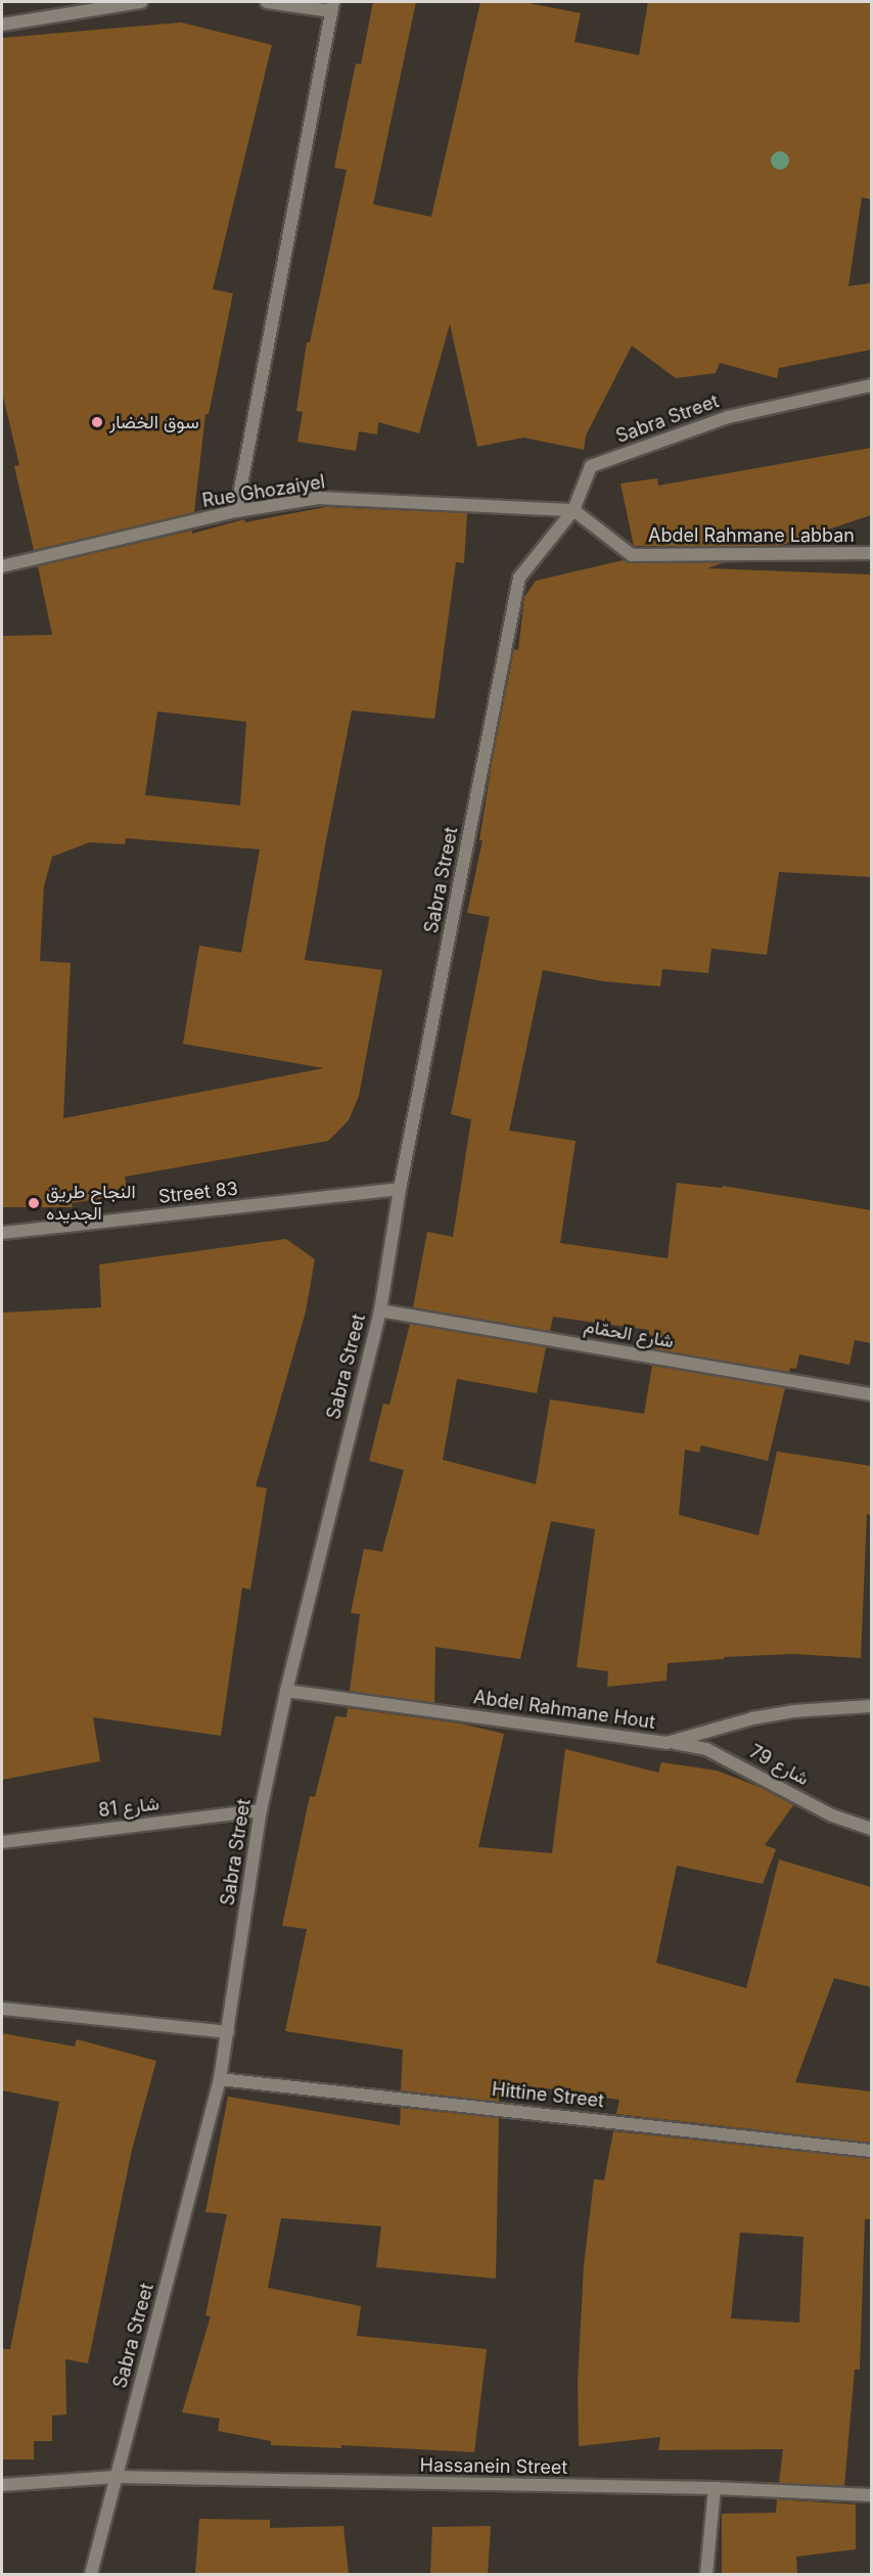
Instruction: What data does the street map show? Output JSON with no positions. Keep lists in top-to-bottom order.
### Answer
{
  "streets": {
    "street": [
      "Sabra Street",
      "Rue Ghozaiyel",
      "Abdel Rahmane Labban",
      "Street 83",
      "شارع الحمّام",
      "Abdel Rahmane Hout",
      "شارع 79",
      "شارع 81",
      "Hittine Street",
      "Hassanein Street"
    ]
  },
  "crossings": [
    ["Sabra Street", "Rue Ghozaiyel"],
    ["Sabra Street", "Abdel Rahmane Labban"],
    ["Sabra Street", "Street 83"],
    ["Sabra Street", "شارع الحمّام"],
    ["Sabra Street", "Abdel Rahmane Hout"],
    ["Sabra Street", "شارع 81"],
    ["Sabra Street", "Hittine Street"],
    ["Sabra Street", "Hassanein Street"],
    ["Rue Ghozaiyel", "Abdel Rahmane Labban"],
    ["Abdel Rahmane Hout", "شارع 79"]
  ],
  "places": ["سوق الخضار", "النجاح طريق الجديده"]
}
